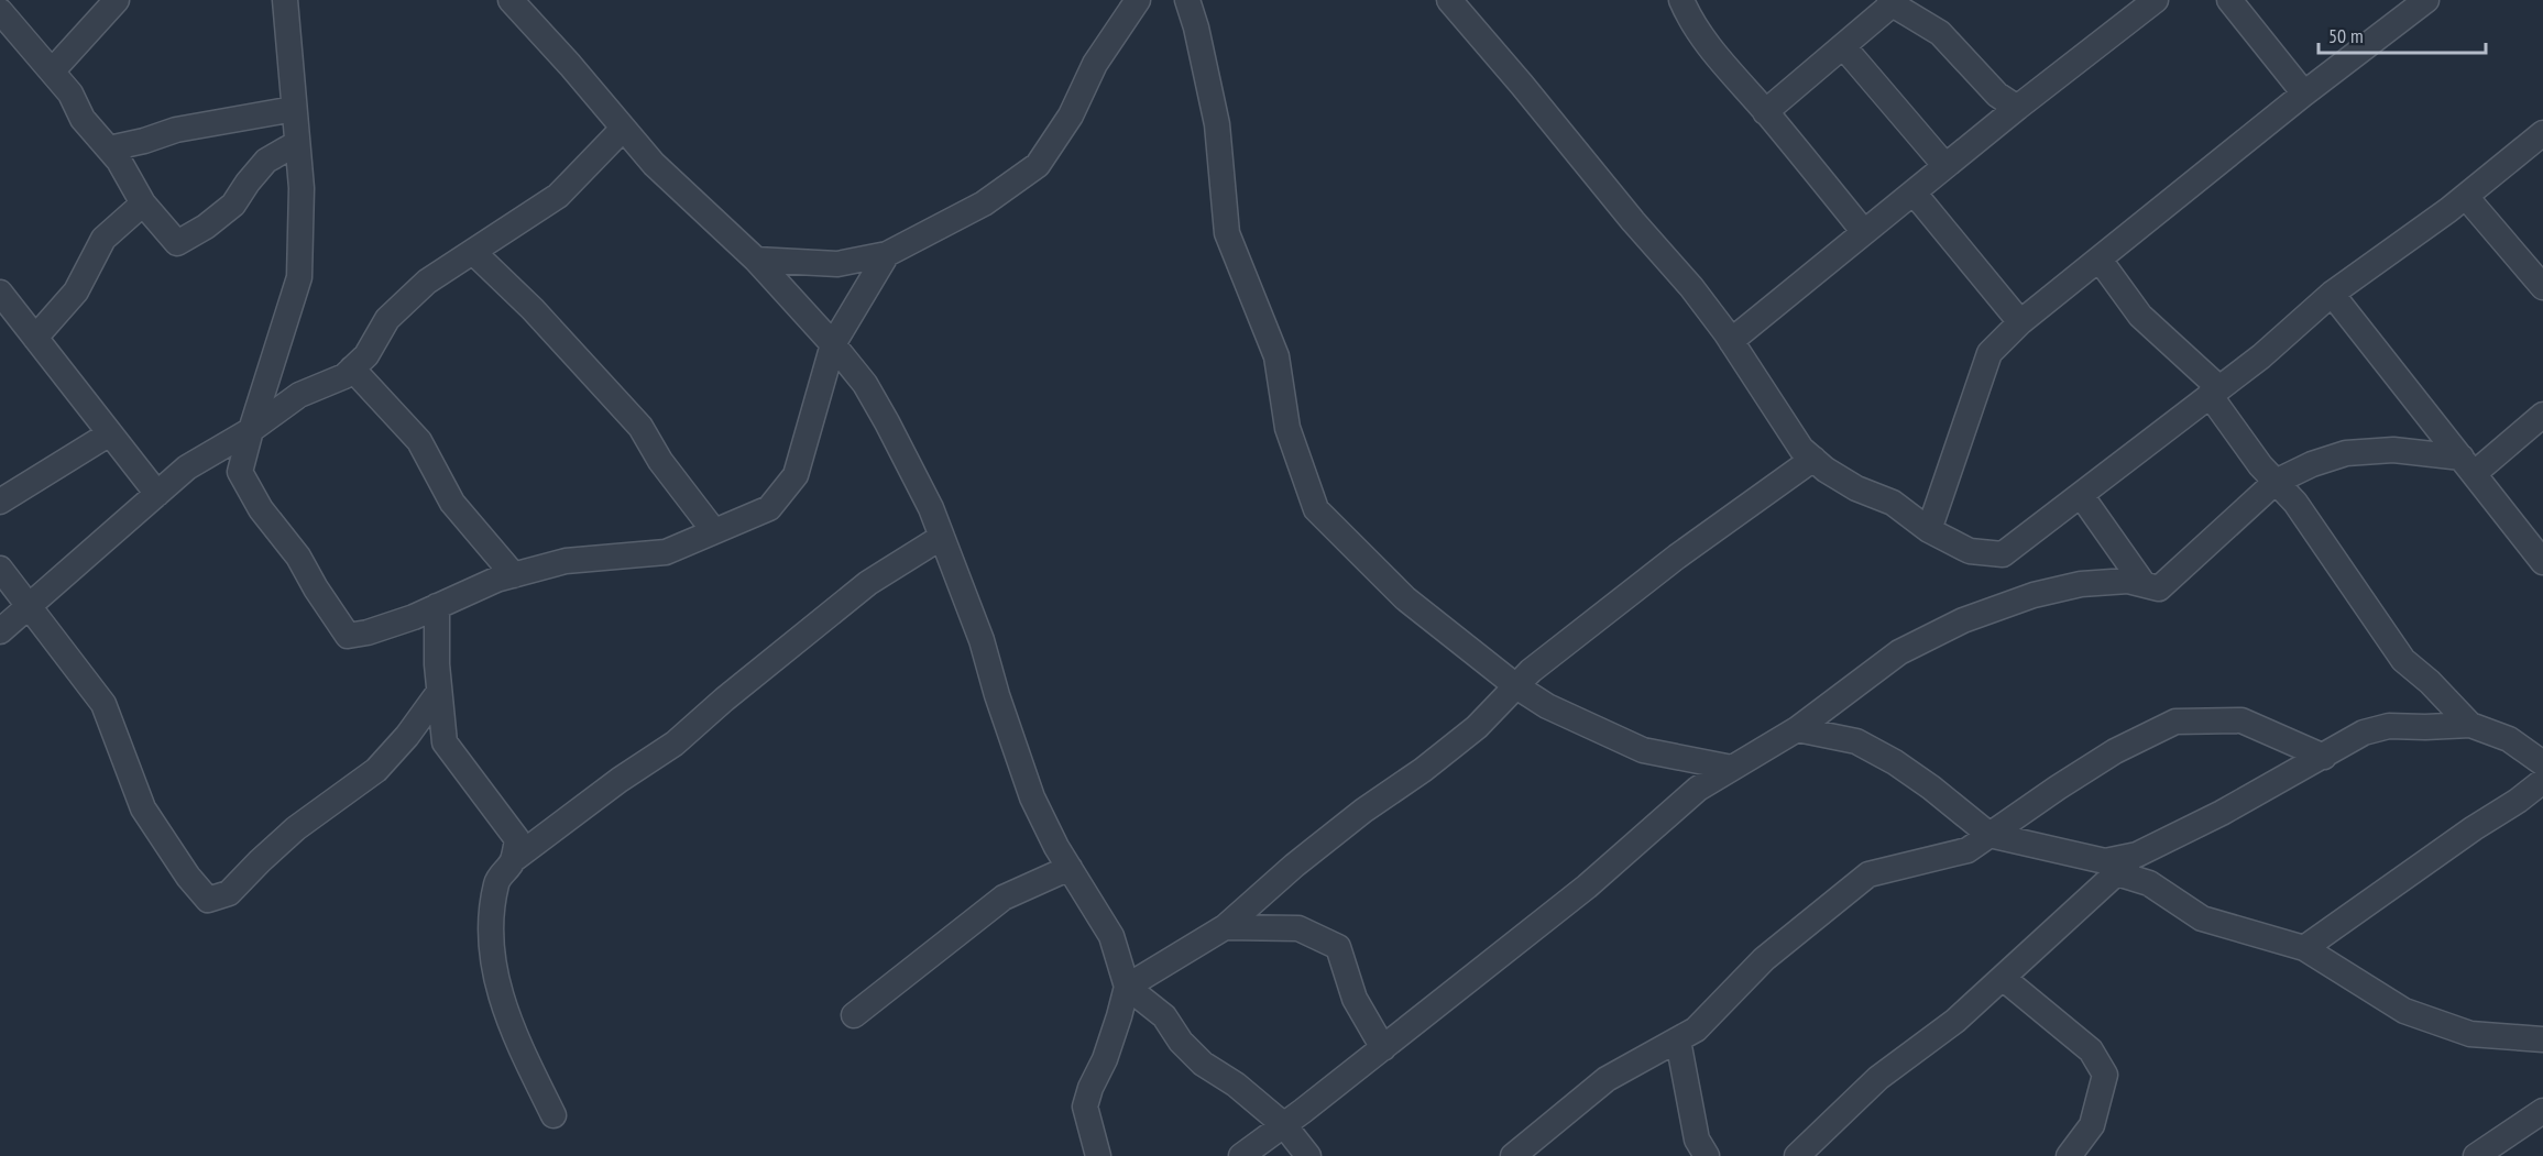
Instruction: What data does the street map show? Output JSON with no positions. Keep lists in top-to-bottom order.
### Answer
{
  "scale_bar": "50 m"
}
